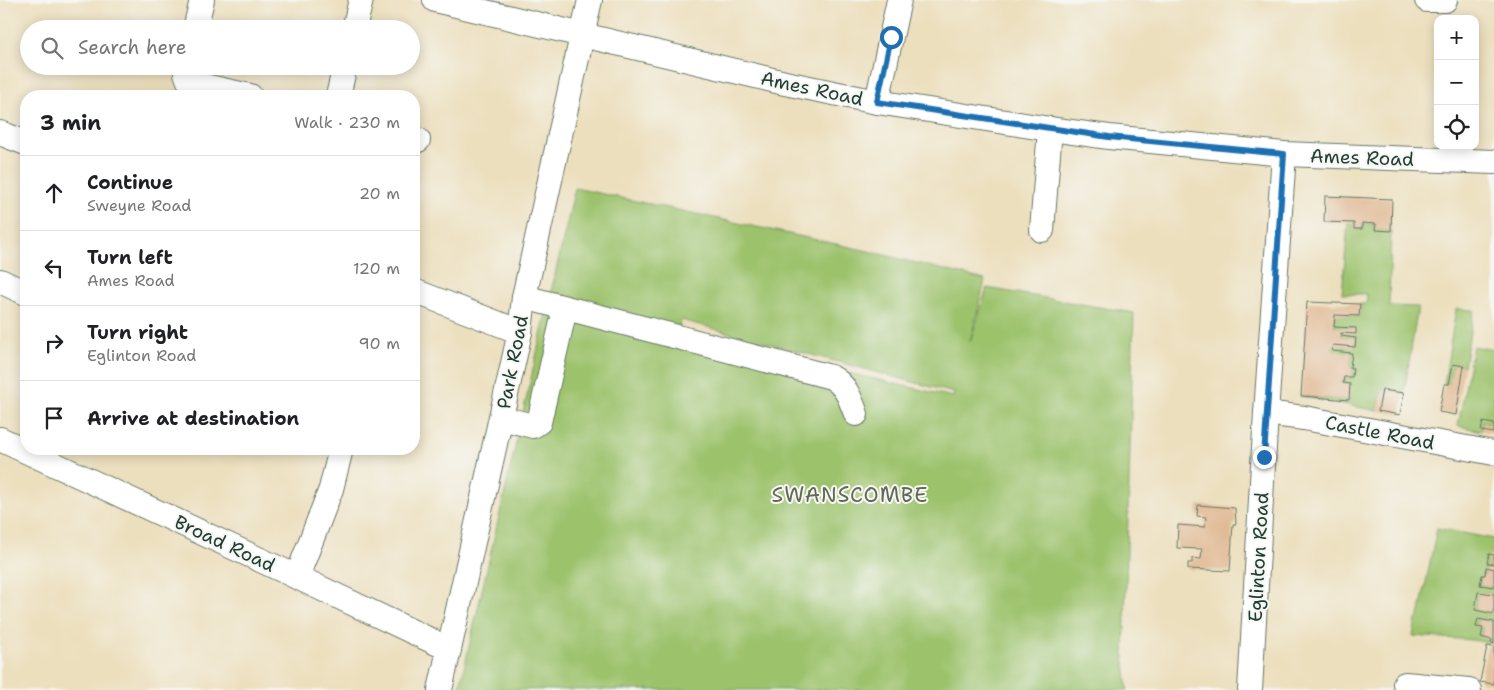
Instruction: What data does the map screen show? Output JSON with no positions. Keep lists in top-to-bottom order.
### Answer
{
  "streets": {
    "street": [
      "Ames Road",
      "Park Road",
      "Castle Road",
      "Broad Road",
      "Eglinton Road"
    ]
  },
  "crossings": [
    ["Ames Road", "Park Road"],
    ["Ames Road", "Eglinton Road"],
    ["Park Road", "Broad Road"],
    ["Castle Road", "Eglinton Road"]
  ],
  "districts": ["SWANSCOMBE"],
  "page": {
    "map_buttons": ["+", "−"],
    "search": "Search here",
    "heading": ["3 min", "Walk · 230 m"],
    "list": [
      ["Continue", "Sweyne Road", "20 m"],
      ["Turn left", "Ames Road", "120 m"],
      ["Turn right", "Eglinton Road", "90 m"],
      "Arrive at destination"
    ]
  }
}
